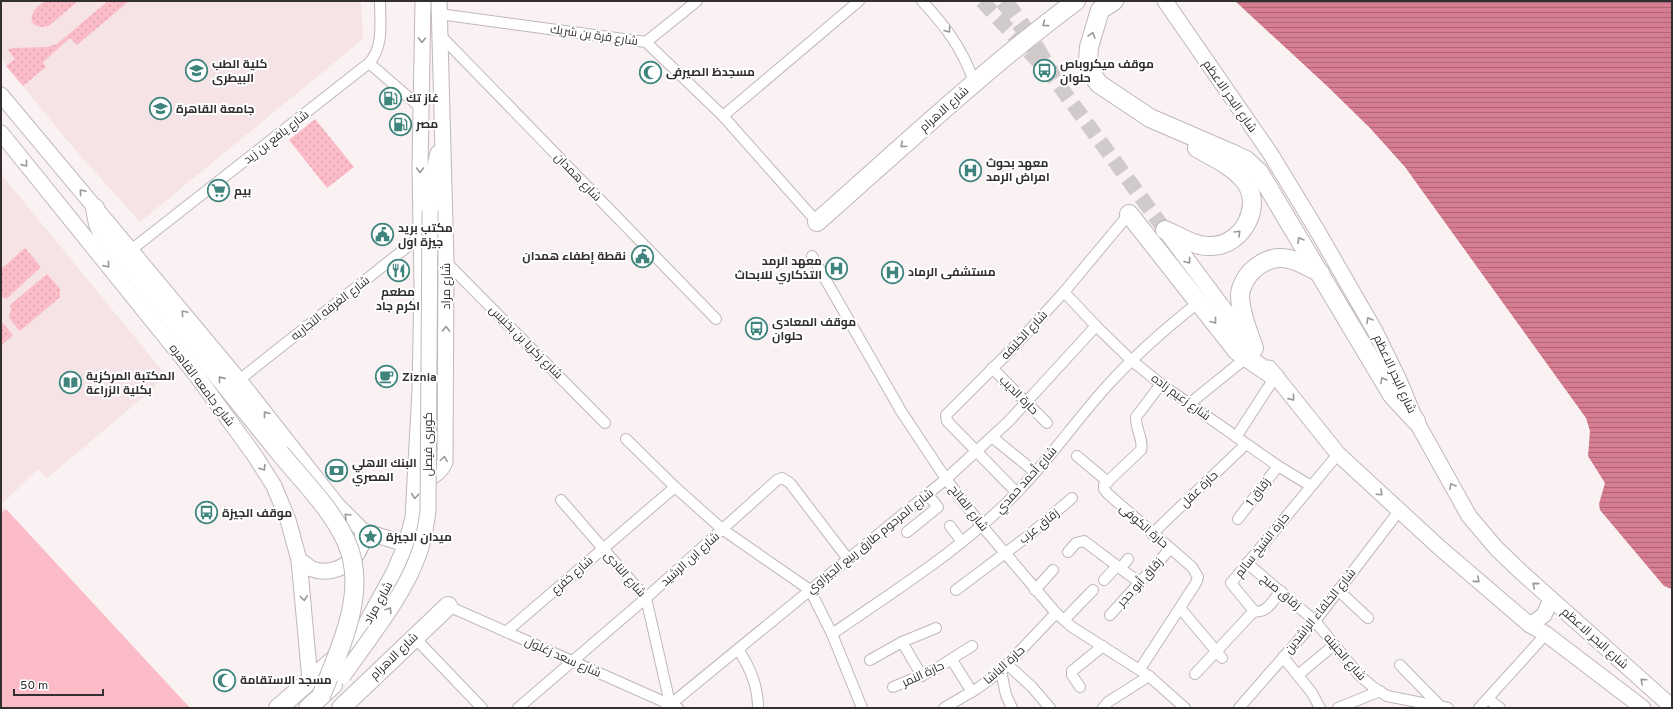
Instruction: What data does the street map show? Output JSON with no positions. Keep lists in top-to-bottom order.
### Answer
{
  "streets": {
    "highway": ["شارع الاهرام", "كوبرى فيصل"],
    "main road": ["شارع البحر الاعظم", "شارع مراد", "شارع جامعه القاهره"],
    "street": [
      "شارع قرة بن شريك",
      "شارع يافع بن زيد",
      "شارع همدان",
      "شارع الغرفه التجاريه",
      "شارع الخليفه",
      "شارع زكريا بن بخنيس",
      "حارة الديب",
      "شارع زعيم زاده",
      "شارع أحمد حمدي",
      "حارة عقل",
      "زقاق 1",
      "شارع الفاتح",
      "زقاق عزب",
      "حارة الكوفى",
      "شارع المرحوم طارق ربيع الجيزاوي",
      "حارة الشيخ سالم",
      "شارع ابن الرشيد",
      "شارع النادى",
      "شارع خفرع",
      "زقاق أبو حجر",
      "زقاق صبح",
      "شارع الخلفاء الراشدين",
      "شارع سعد زغلول",
      "شارع الجنينه",
      "حارة الباشا",
      "حارة النمر"
    ]
  },
  "crossings": [
    ["شارع قرة بن شريك", "شارع الاهرام"],
    ["شارع قرة بن شريك", "شارع مراد"],
    ["شارع البحر الاعظم", "حارة الشيخ سالم"],
    ["شارع البحر الاعظم", "شارع الخلفاء الراشدين"],
    ["شارع الاهرام", "شارع سعد زغلول"],
    ["شارع همدان", "شارع مراد"],
    ["شارع مراد", "شارع الغرفه التجاريه"],
    ["شارع مراد", "شارع زكريا بن بخنيس"],
    ["شارع مراد", "كوبرى فيصل"],
    ["شارع الخليفه", "حارة الديب"],
    ["شارع الخليفه", "شارع زعيم زاده"],
    ["شارع الخليفه", "شارع المرحوم طارق ربيع الجيزاوي"],
    ["حارة الديب", "شارع المرحوم طارق ربيع الجيزاوي"],
    ["شارع زعيم زاده", "شارع أحمد حمدي"],
    ["شارع زعيم زاده", "حارة عقل"],
    ["شارع زعيم زاده", "زقاق 1"],
    ["شارع زعيم زاده", "شارع المرحوم طارق ربيع الجيزاوي"],
    ["شارع زعيم زاده", "حارة الشيخ سالم"],
    ["شارع أحمد حمدي", "شارع الفاتح"],
    ["حارة عقل", "حارة الكوفى"],
    ["شارع الفاتح", "زقاق عزب"],
    ["شارع الفاتح", "حارة الكوفى"],
    ["شارع الفاتح", "شارع المرحوم طارق ربيع الجيزاوي"],
    ["شارع الفاتح", "حارة الباشا"],
    ["حارة الكوفى", "زقاق أبو حجر"],
    ["شارع المرحوم طارق ربيع الجيزاوي", "شارع ابن الرشيد"],
    ["شارع المرحوم طارق ربيع الجيزاوي", "شارع النادى"],
    ["شارع المرحوم طارق ربيع الجيزاوي", "شارع سعد زغلول"],
    ["حارة الشيخ سالم", "زقاق صبح"],
    ["شارع ابن الرشيد", "شارع النادى"],
    ["شارع ابن الرشيد", "شارع سعد زغلول"],
    ["شارع النادى", "شارع خفرع"],
    ["شارع النادى", "شارع سعد زغلول"],
    ["شارع خفرع", "شارع سعد زغلول"],
    ["زقاق صبح", "شارع الخلفاء الراشدين"],
    ["زقاق صبح", "شارع الجنينه"],
    ["شارع الخلفاء الراشدين", "شارع الجنينه"],
    ["حارة الباشا", "حارة النمر"]
  ],
  "one_way": ["شارع الاهرام", "كوبرى فيصل"],
  "places": {
    "school or university": ["كلية الطب البيطرى", "جامعة القاهرة"],
    "bus stop": ["موقف ميكروباص حلوان", "موقف المعادى حلوان", "موقف الجيزة"],
    "mosque": ["مسجدظ الصيرفى", "مسجد الاستقامة"],
    "fuel station": ["غاز تك", "مصر"],
    "hospital": ["معهد بحوث امراض الرمد", "معهد الرمد التذكاري للابحاث", "مستشفى الرماد"],
    "supermarket": ["بيم"],
    "public building": ["مكتب بريد جيزة اول", "نقطة إطفاء همدان"],
    "restaurant": ["مطعم اكرم جاد"],
    "cafe": ["Ziznia"],
    "library": ["المكتبة المركزية بكلية الزراعة"],
    "bank": ["البنك الاهلي المصري"],
    "place": ["ميدان الجيزة"]
  },
  "scale_bar": "50 m"
}
